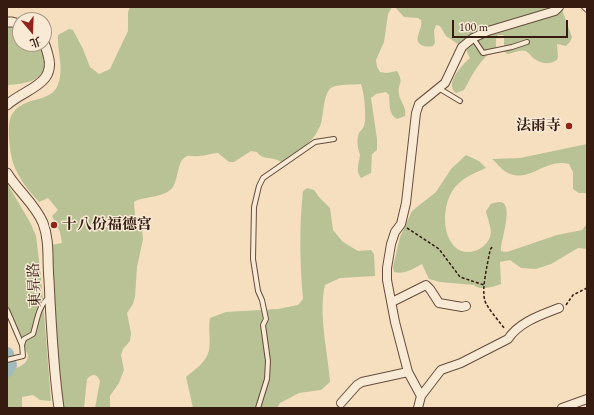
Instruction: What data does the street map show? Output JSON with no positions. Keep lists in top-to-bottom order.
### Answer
{
  "streets": {
    "street": ["東昇路"]
  },
  "places": ["法雨寺", "十八份福德宮"],
  "scale_bar": "100 m",
  "north": "bottom"
}
